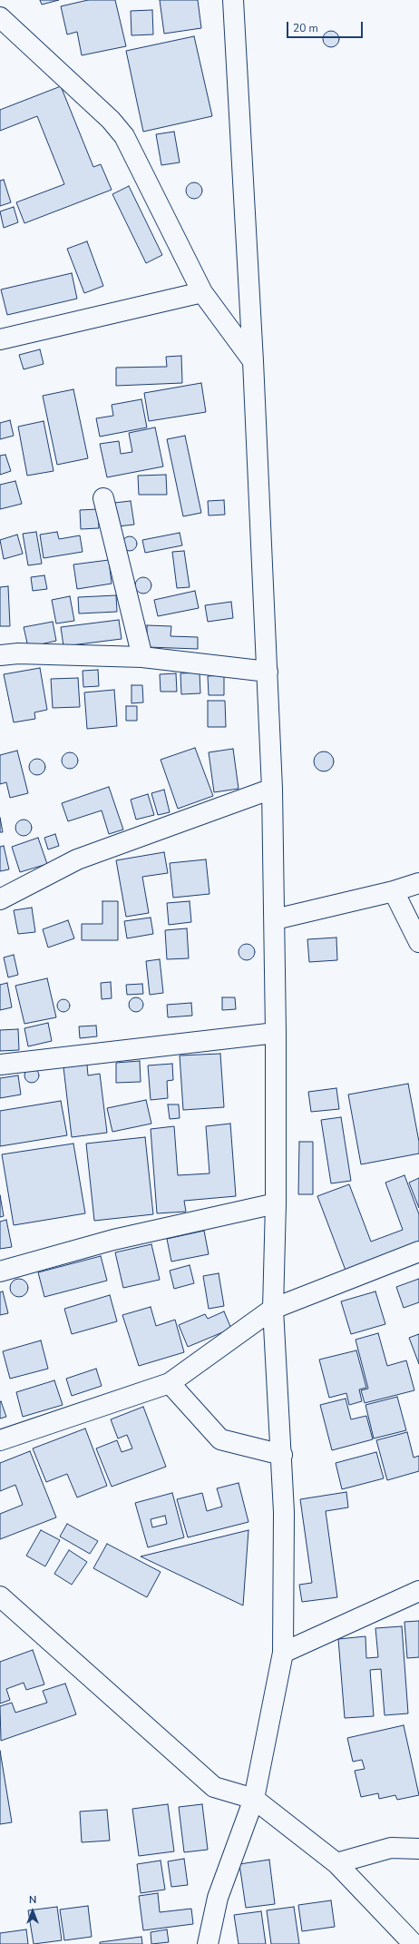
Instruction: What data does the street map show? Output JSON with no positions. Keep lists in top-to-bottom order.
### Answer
{
  "scale_bar": "20 m",
  "north": "top"
}
